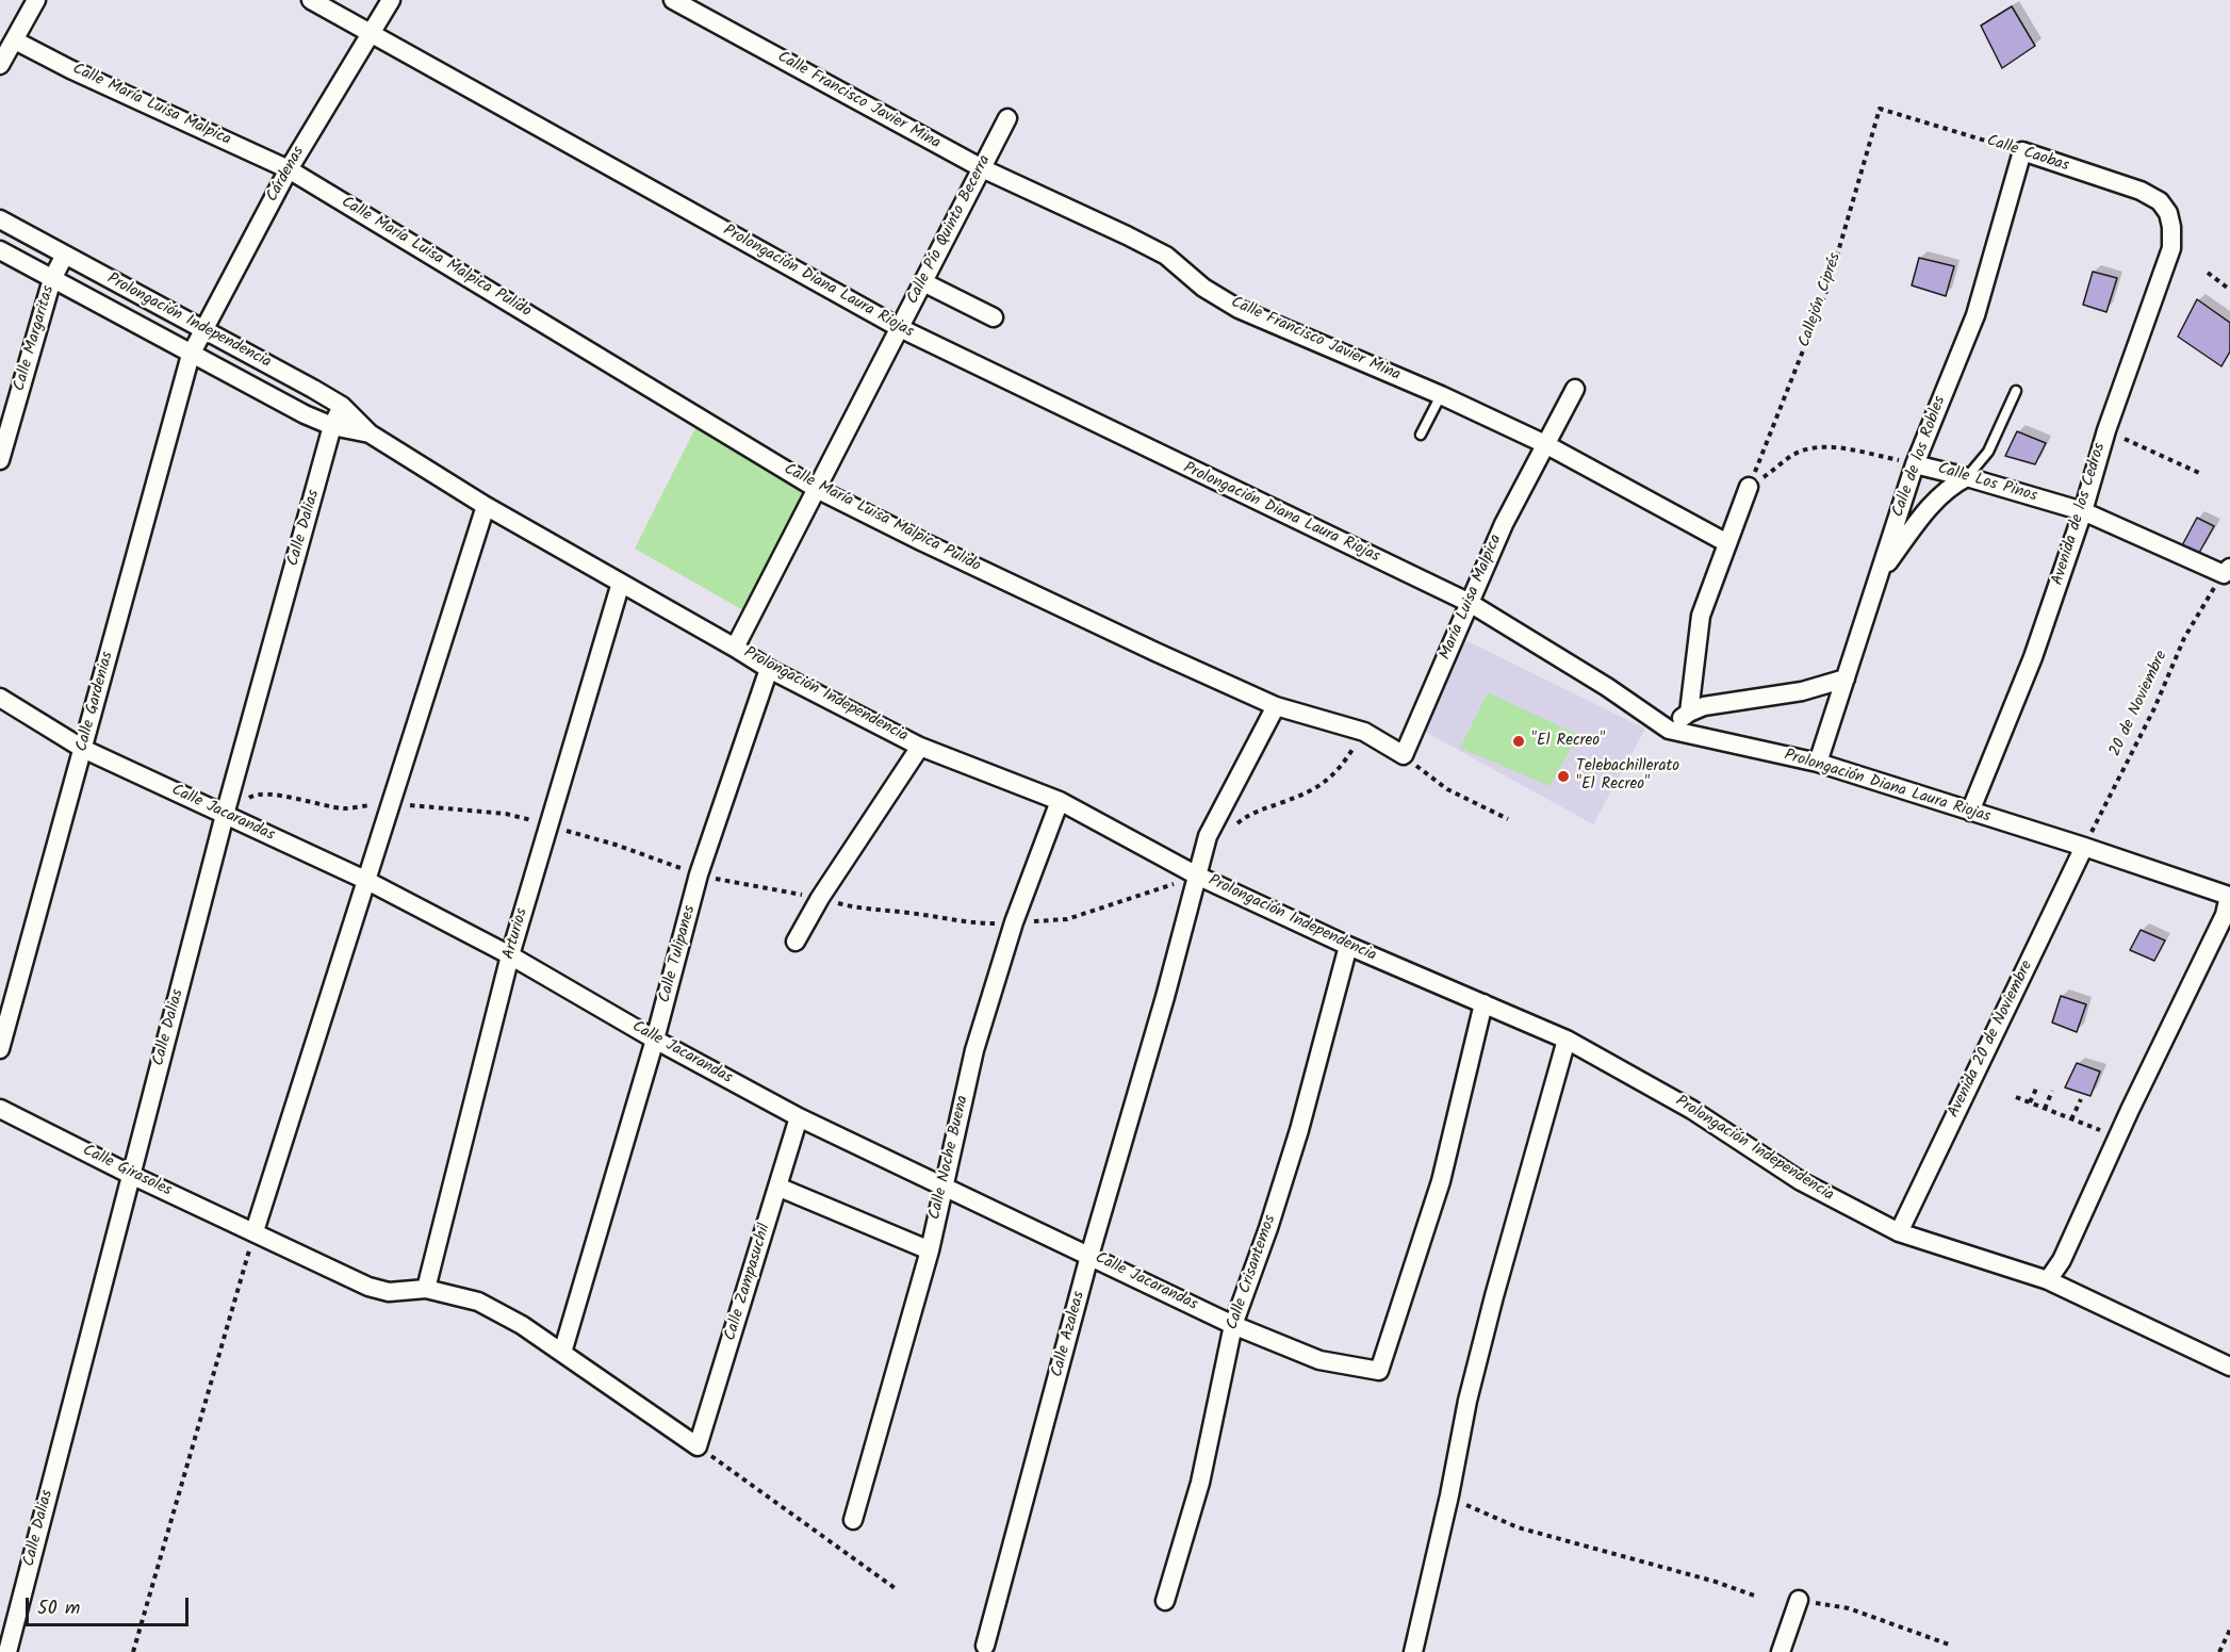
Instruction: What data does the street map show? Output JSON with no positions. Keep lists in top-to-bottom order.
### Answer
{
  "streets": {
    "street": [
      "Calle Francisco Javier Mina",
      "Calle María Luisa Malpica",
      "Calle Caobas",
      "Cárdenas",
      "Calle Pío Quinto Becerra",
      "Calle María Luisa Malpica Pulido",
      "Prolongación Diana Laura Riojas",
      "Prolongación Independencia",
      "Calle Margaritas",
      "Calle de los Robles",
      "Calle Los Pinos",
      "Avenida de los Cedros",
      "Calle Dalias",
      "María Luisa Malpica",
      "Calle Gardenias",
      "Calle Jacarandas",
      "Arturios",
      "Calle Tulipanes",
      "Avenida 20 de Noviembre",
      "Calle Noche Buena",
      "Calle Girasoles",
      "Calle Crisantemos",
      "Calle Zampasuchil",
      "Calle Azaleas"
    ],
    "path": ["Callejón Ciprés", "20 de Noviembre"]
  },
  "crossings": [
    ["Calle Francisco Javier Mina", "Calle Pío Quinto Becerra"],
    ["Calle Francisco Javier Mina", "María Luisa Malpica"],
    ["Calle María Luisa Malpica", "Cárdenas"],
    ["Calle María Luisa Malpica", "Calle María Luisa Malpica Pulido"],
    ["Calle Caobas", "Callejón Ciprés"],
    ["Calle Caobas", "Calle de los Robles"],
    ["Calle Caobas", "Avenida de los Cedros"],
    ["Cárdenas", "Calle María Luisa Malpica Pulido"],
    ["Cárdenas", "Prolongación Diana Laura Riojas"],
    ["Cárdenas", "Prolongación Independencia"],
    ["Cárdenas", "Calle Gardenias"],
    ["Calle Pío Quinto Becerra", "Calle María Luisa Malpica Pulido"],
    ["Calle Pío Quinto Becerra", "Prolongación Diana Laura Riojas"],
    ["Calle Pío Quinto Becerra", "Prolongación Independencia"],
    ["Calle María Luisa Malpica Pulido", "María Luisa Malpica"],
    ["Calle María Luisa Malpica Pulido", "Calle Azaleas"],
    ["Prolongación Diana Laura Riojas", "Calle de los Robles"],
    ["Prolongación Diana Laura Riojas", "Avenida de los Cedros"],
    ["Prolongación Diana Laura Riojas", "María Luisa Malpica"],
    ["Prolongación Diana Laura Riojas", "20 de Noviembre"],
    ["Prolongación Diana Laura Riojas", "Avenida 20 de Noviembre"],
    ["Callejón Ciprés", "Calle Los Pinos"],
    ["Prolongación Independencia", "Calle Margaritas"],
    ["Prolongación Independencia", "Calle Dalias"],
    ["Prolongación Independencia", "Calle Gardenias"],
    ["Prolongación Independencia", "Calle Jacarandas"],
    ["Prolongación Independencia", "Arturios"],
    ["Prolongación Independencia", "Calle Tulipanes"],
    ["Prolongación Independencia", "Avenida 20 de Noviembre"],
    ["Prolongación Independencia", "Calle Noche Buena"],
    ["Prolongación Independencia", "Calle Crisantemos"],
    ["Prolongación Independencia", "Calle Azaleas"],
    ["Calle de los Robles", "Calle Los Pinos"],
    ["Calle Los Pinos", "Avenida de los Cedros"],
    ["Calle Los Pinos", "20 de Noviembre"],
    ["Calle Dalias", "Calle Jacarandas"],
    ["Calle Dalias", "Calle Girasoles"],
    ["Calle Gardenias", "Calle Jacarandas"],
    ["20 de Noviembre", "Avenida 20 de Noviembre"],
    ["Calle Jacarandas", "Arturios"],
    ["Calle Jacarandas", "Calle Tulipanes"],
    ["Calle Jacarandas", "Calle Noche Buena"],
    ["Calle Jacarandas", "Calle Crisantemos"],
    ["Calle Jacarandas", "Calle Zampasuchil"],
    ["Calle Jacarandas", "Calle Azaleas"],
    ["Arturios", "Calle Girasoles"],
    ["Calle Tulipanes", "Calle Girasoles"],
    ["Calle Girasoles", "Calle Zampasuchil"]
  ],
  "places": ["\"El Recreo\"", "Telebachillerato \"El Recreo\""],
  "scale_bar": "50 m"
}
